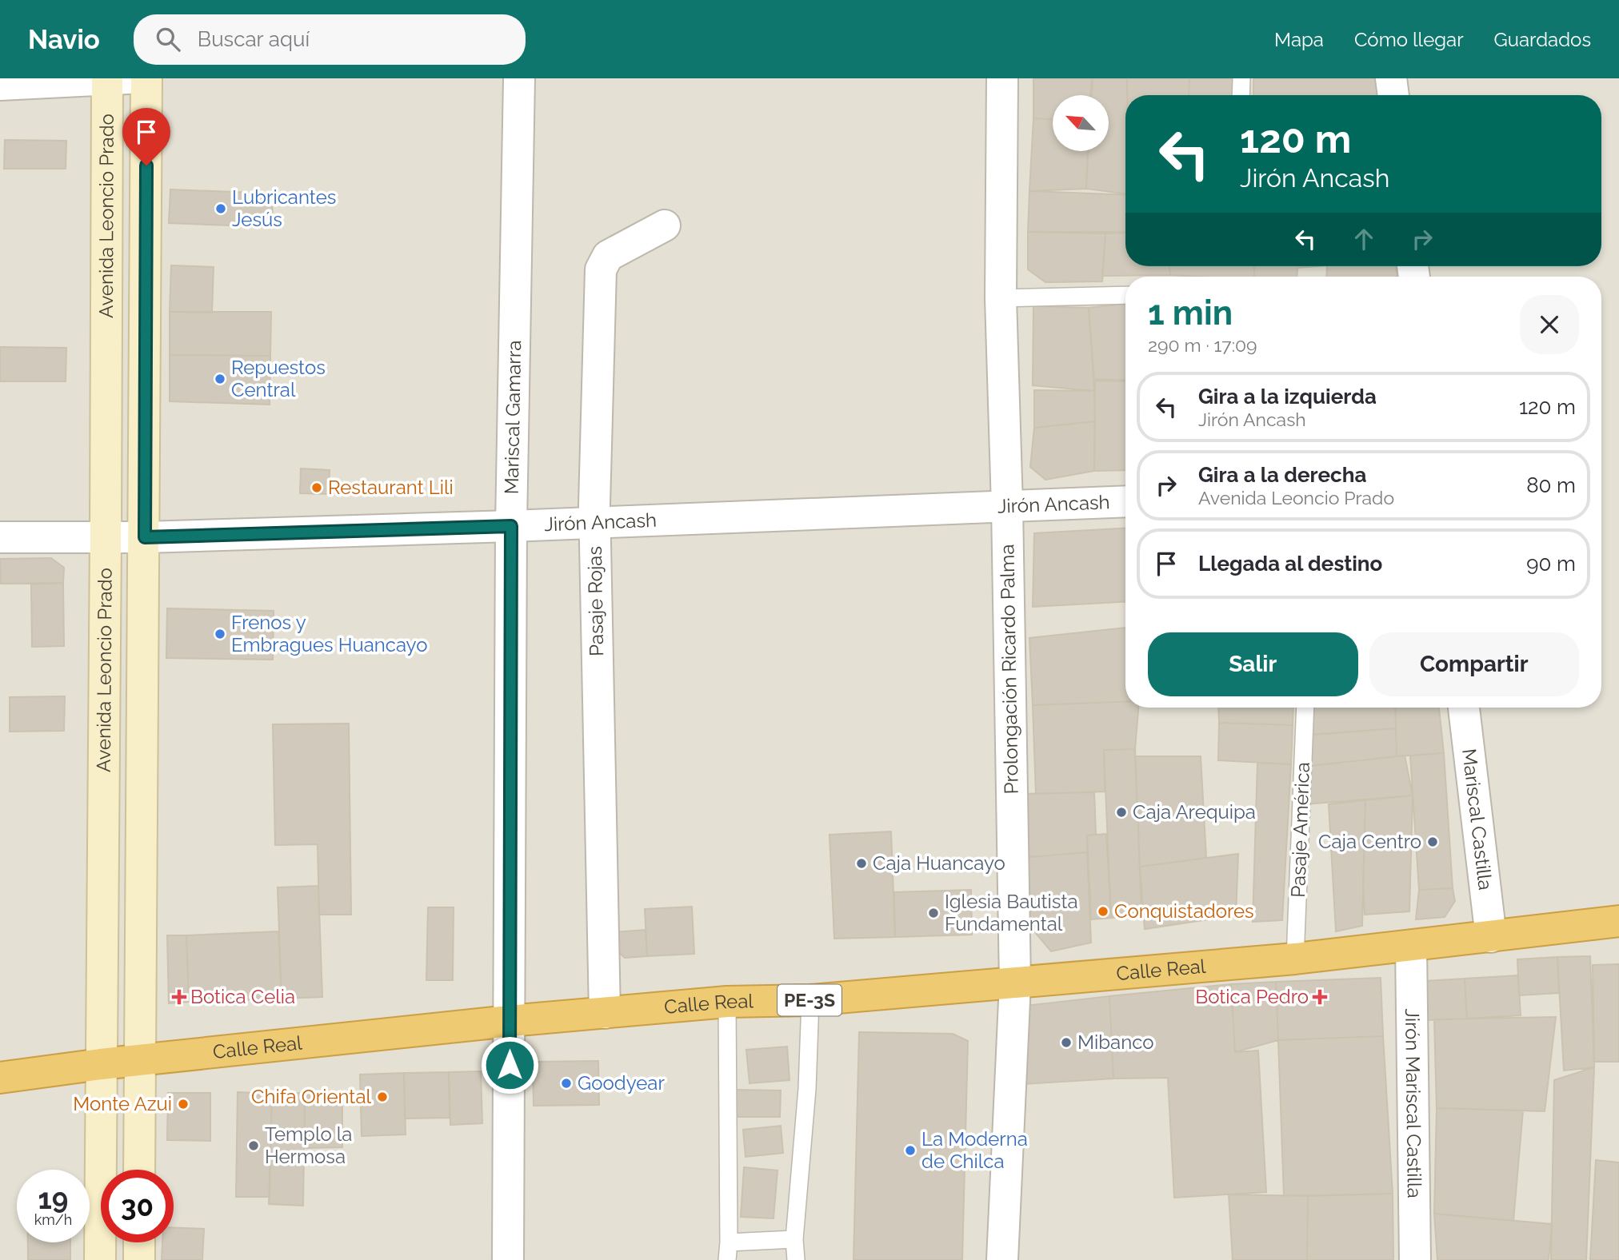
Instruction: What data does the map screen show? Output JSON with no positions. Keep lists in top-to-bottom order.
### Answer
{
  "streets": {
    "highway": ["Calle Real", "PE-3S"],
    "street": [
      "Avenida Leoncio Prado",
      "Mariscal Gamarra",
      "Jirón Ancash",
      "Pasaje Rojas",
      "Prolongación Ricardo Palma",
      "Mariscal Castilla",
      "Jirón Mariscal Castilla"
    ],
    "lane": ["Pasaje América"]
  },
  "crossings": [
    ["Avenida Leoncio Prado", "Jirón Ancash"],
    ["Avenida Leoncio Prado", "Calle Real"],
    ["Mariscal Gamarra", "Jirón Ancash"],
    ["Mariscal Gamarra", "Calle Real"],
    ["Jirón Ancash", "Pasaje Rojas"],
    ["Jirón Ancash", "Prolongación Ricardo Palma"],
    ["Pasaje Rojas", "Calle Real"],
    ["Prolongación Ricardo Palma", "Calle Real"],
    ["Mariscal Castilla", "Calle Real"],
    ["Pasaje América", "Calle Real"],
    ["Calle Real", "Jirón Mariscal Castilla"]
  ],
  "places": {
    "other": [
      "Lubricantes Jesús",
      "Repuestos Central",
      "Restaurant Lili",
      "Frenos y Embragues Huancayo",
      "Caja Arequipa",
      "Caja Centro",
      "Caja Huancayo",
      "Conquistadores",
      "Iglesia Bautista Fundamental",
      "Mibanco",
      "Goodyear",
      "Chifa Oriental",
      "Monte Azui",
      "Templo la Hermosa",
      "La Moderna de Chilca"
    ],
    "health": ["Botica Celia", "Botica Pedro"]
  },
  "north": "top left",
  "page": {
    "header": "Navio",
    "search": "Buscar aquí",
    "nav": ["Mapa", "Cómo llegar", "Guardados"],
    "turn": ["120 m", "Jirón Ancash"],
    "heading": ["1 min", "290 m · 17:09"],
    "list": [
      {
        "name": "Gira a la izquierda",
        "note": "Jirón Ancash",
        "value": "120 m"
      },
      {
        "name": "Gira a la derecha",
        "note": "Avenida Leoncio Prado",
        "value": "80 m"
      },
      {
        "name": "Llegada al destino",
        "value": "90 m"
      }
    ],
    "buttons": ["Salir", "Compartir"],
    "speed": "19 km/h",
    "limit": "30"
  }
}
